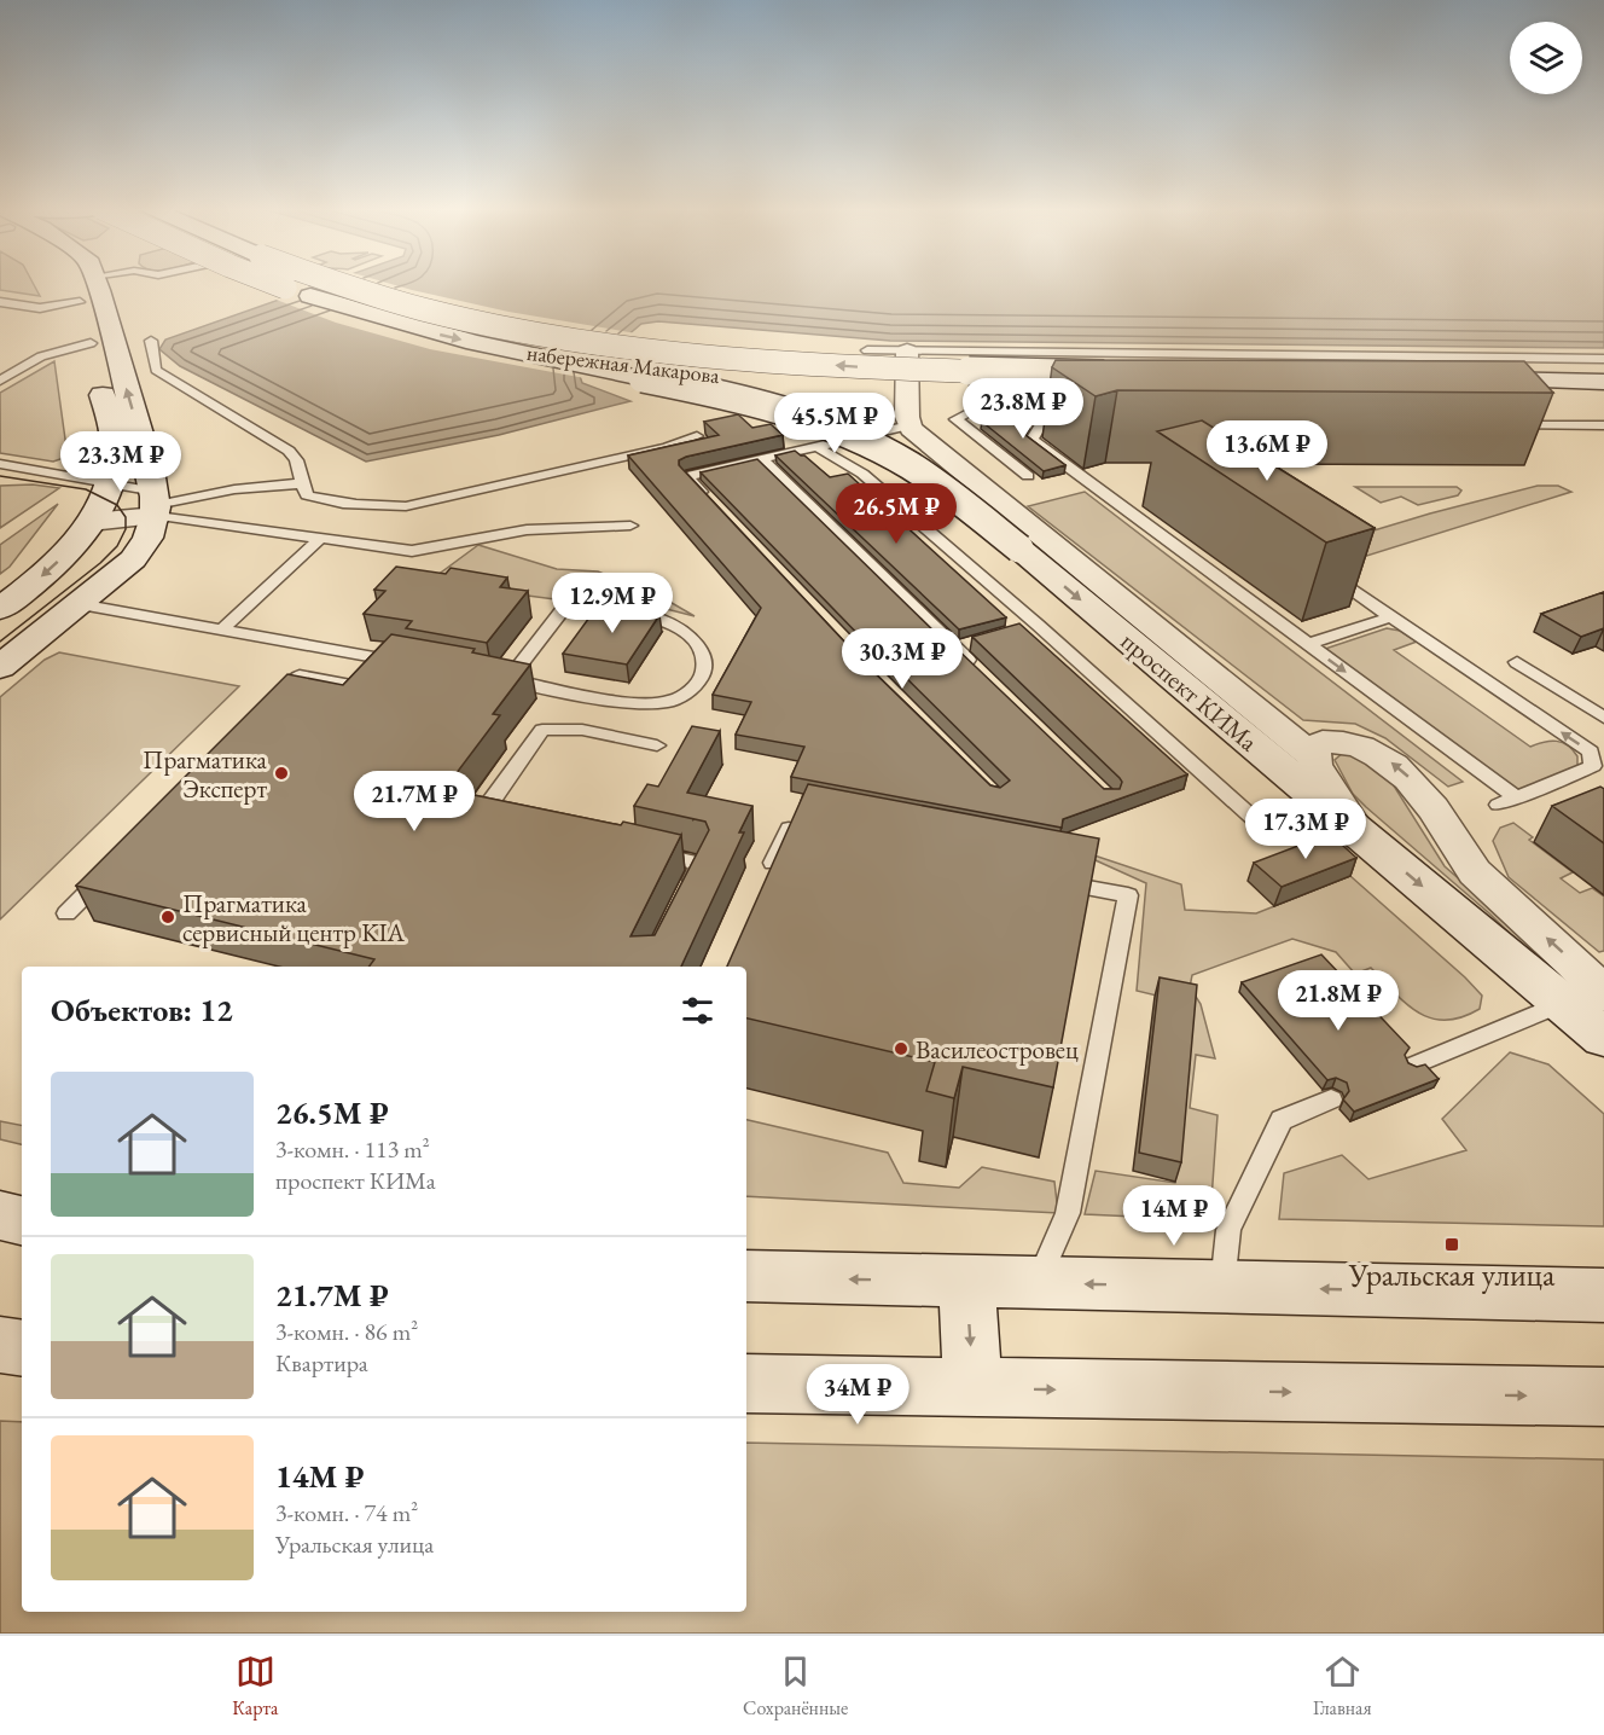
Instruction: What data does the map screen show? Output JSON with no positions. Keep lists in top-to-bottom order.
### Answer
{
  "streets": {
    "main road": ["набережная Макарова", "проспект КИМа"]
  },
  "crossings": [
    ["набережная Макарова", "проспект КИМа"]
  ],
  "places": {
    "other": ["Прагматика Эксперт", "Прагматика сервисный центр KIA", "Василеостровец"],
    "transit": ["Уральская улица"]
  },
  "page": {
    "price": [
      "23.8M ₽",
      "45.5M ₽",
      "13.6M ₽",
      "23.3M ₽",
      "26.5M ₽",
      "12.9M ₽",
      "30.3M ₽",
      "21.7M ₽",
      "17.3M ₽",
      "21.8M ₽",
      "14M ₽",
      "34M ₽"
    ],
    "heading": "Объектов: 12",
    "list": [
      {
        "name": "26.5M ₽",
        "note": "3-комн. · 113 m² · проспект КИМа"
      },
      {
        "name": "21.7M ₽",
        "note": "3-комн. · 86 m² · Квартира"
      },
      {
        "name": "14M ₽",
        "note": "3-комн. · 74 m² · Уральская улица"
      }
    ],
    "tabs": ["Карта", "Сохранённые", "Главная"]
  }
}
